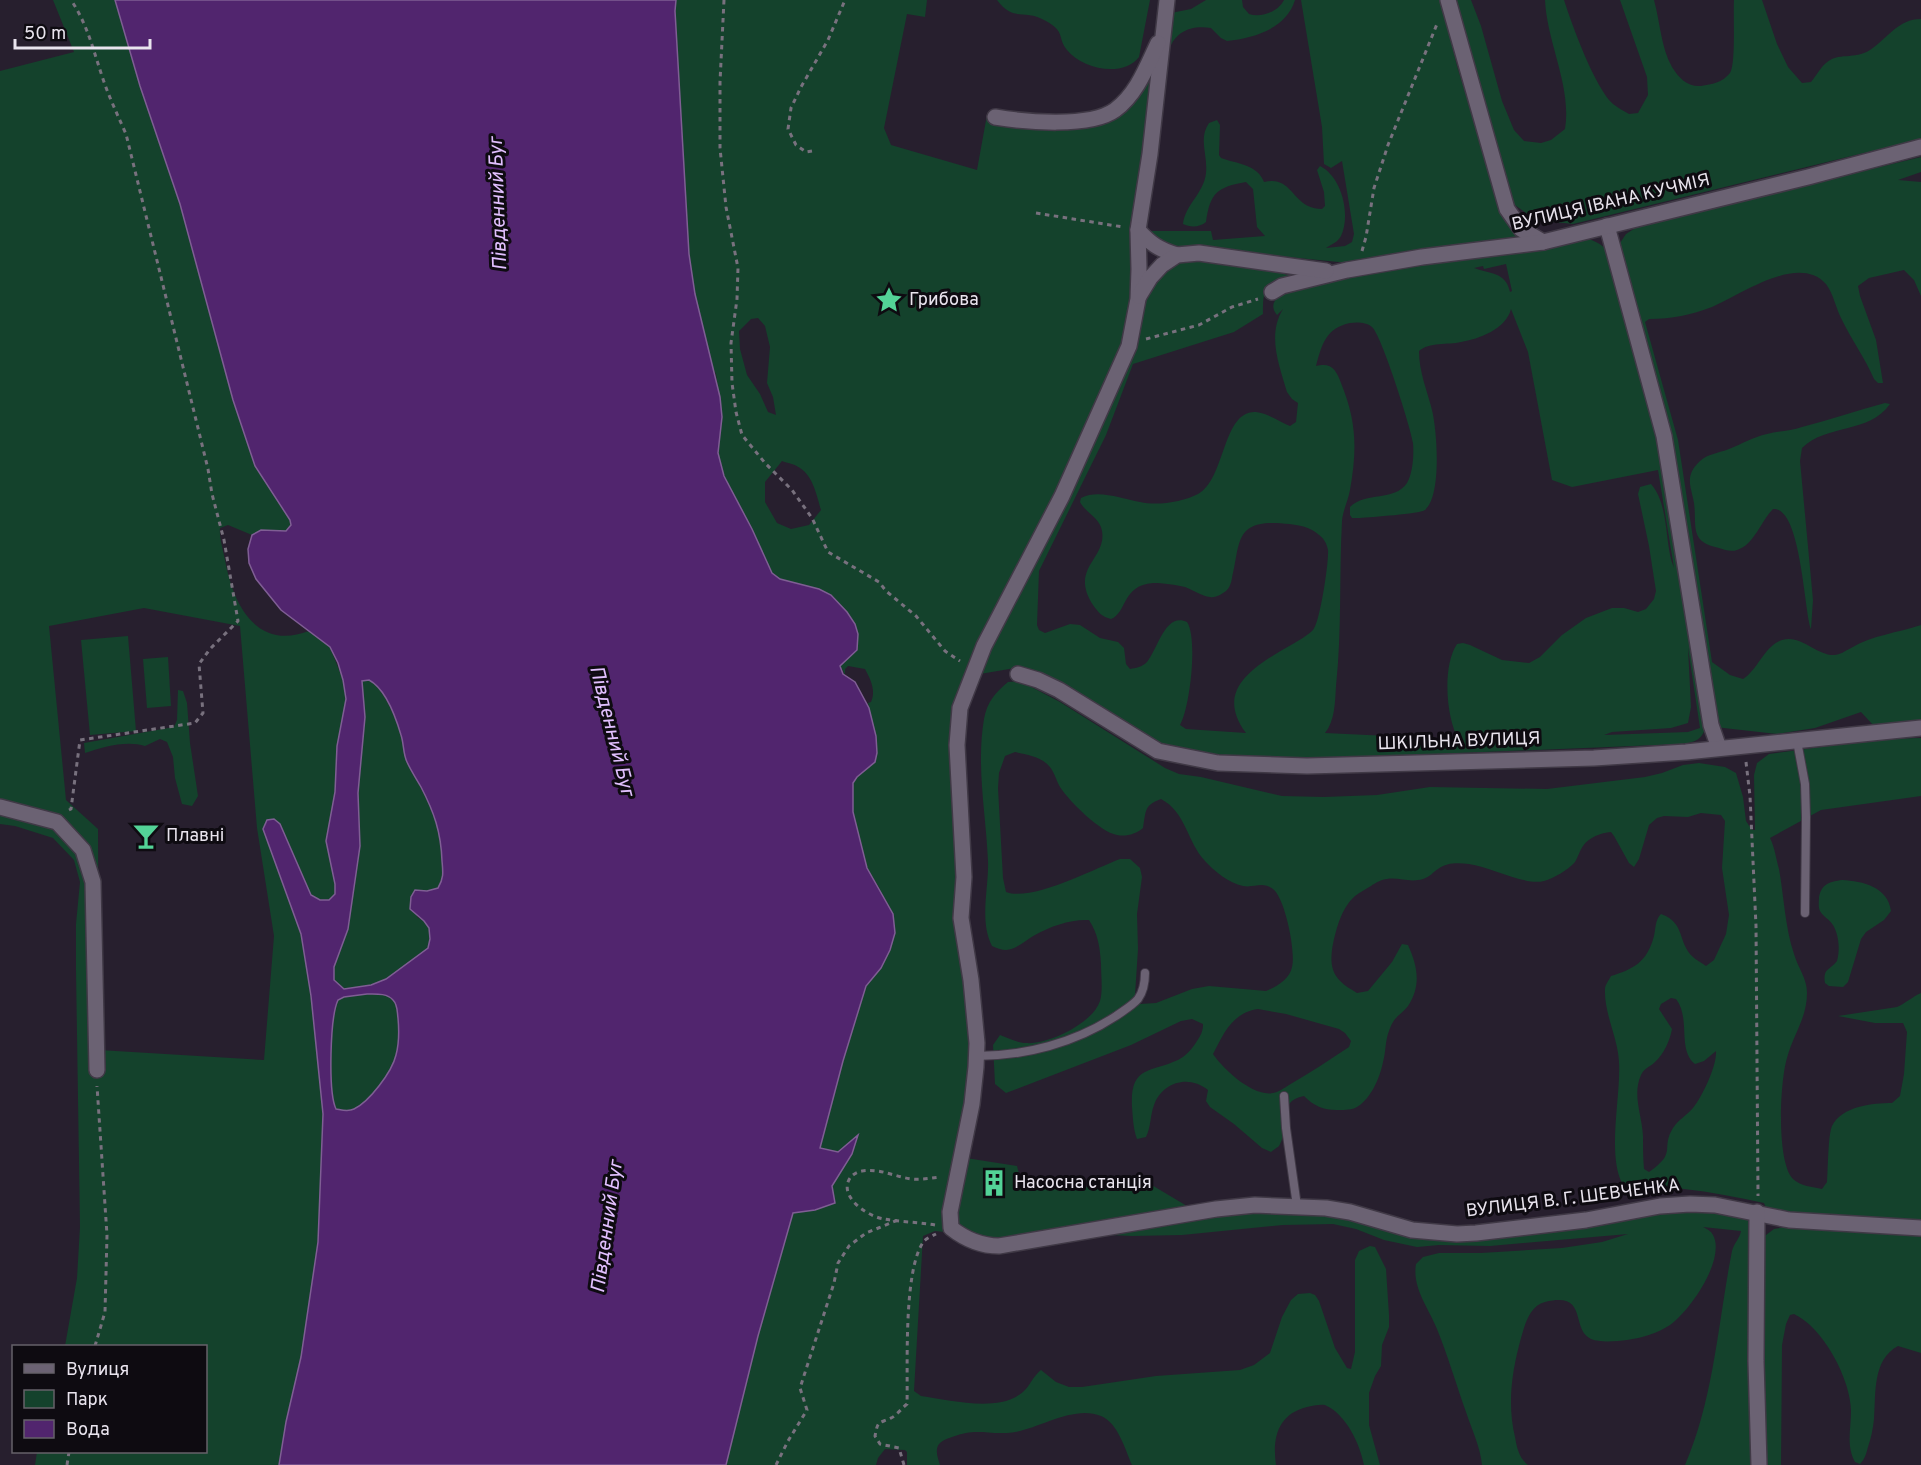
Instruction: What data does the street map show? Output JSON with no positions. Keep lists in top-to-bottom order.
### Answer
{
  "streets": {
    "street": ["ВУЛИЦЯ ІВАНА КУЧМІЯ", "ШКІЛЬНА ВУЛИЦЯ", "ВУЛИЦЯ В. Г. ШЕВЧЕНКА"]
  },
  "water": ["Південний Буг"],
  "places": {
    "place": ["Грибова"],
    "bar": ["Плавні"],
    "building": ["Насосна станція"]
  },
  "legend": ["Вулиця", "Парк", "Вода"],
  "scale_bar": "50 m"
}
